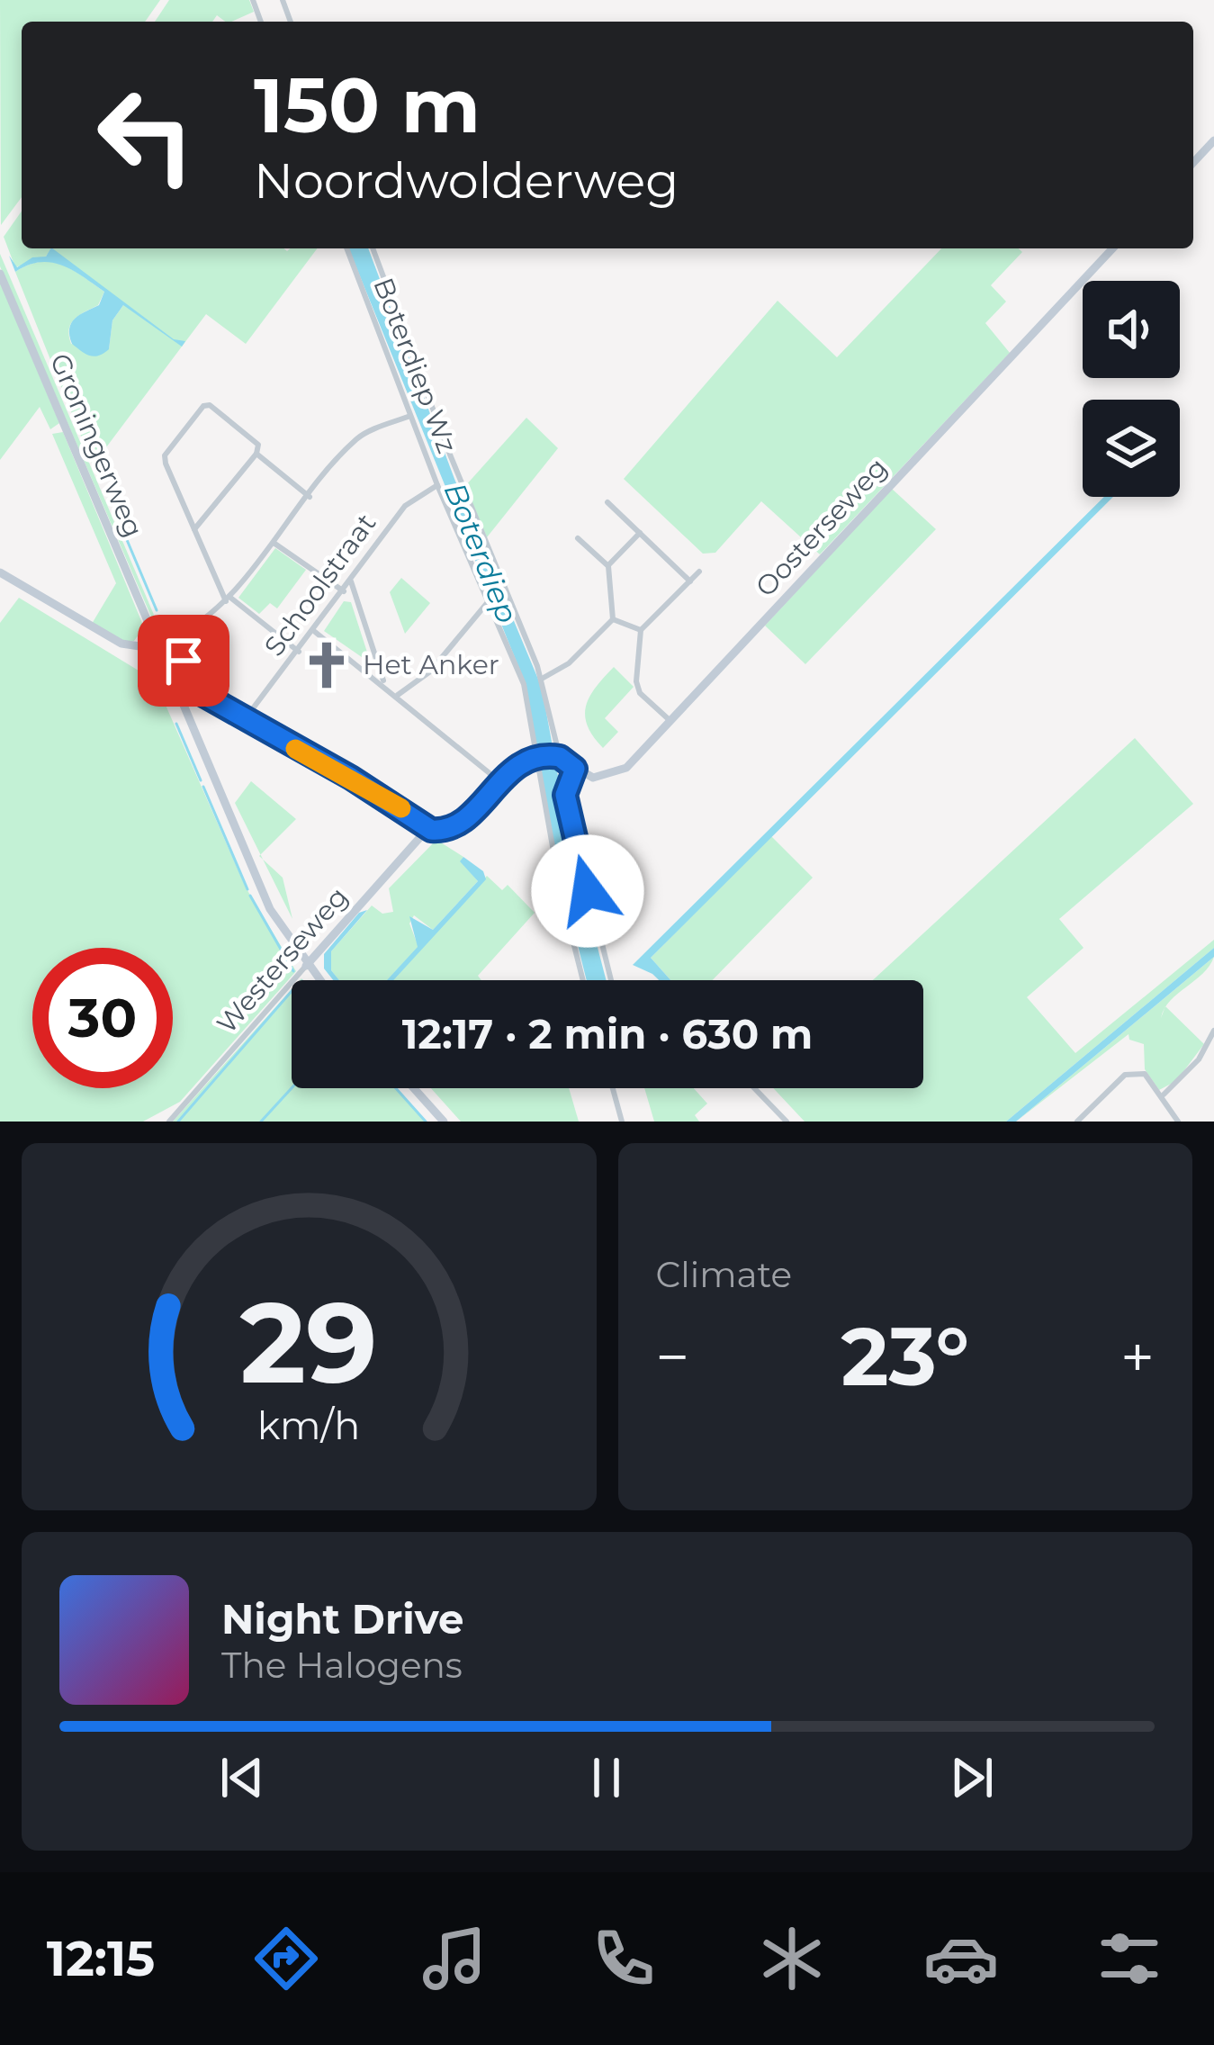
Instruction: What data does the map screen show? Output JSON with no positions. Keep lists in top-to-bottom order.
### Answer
{
  "streets": {
    "street": [
      "Boterdiep Wz",
      "Groningerweg",
      "Oosterseweg",
      "Schoolstraat",
      "Westerseweg"
    ]
  },
  "crossings": [
    ["Boterdiep Wz", "Schoolstraat"],
    ["Boterdiep Wz", "Westerseweg"]
  ],
  "water": ["Boterdiep"],
  "places": {
    "church": ["Het Anker"]
  },
  "page": {
    "turn": ["150 m", "Noordwolderweg"],
    "limit": "30",
    "trip": "12:17 · 2 min · 630 m",
    "tile": "Climate",
    "heat": ["−", "23°", "+"],
    "song": ["Night Drive", "The Halogens"],
    "tabs": "12:15",
    "gauge": ["29", "km/h"]
  }
}
